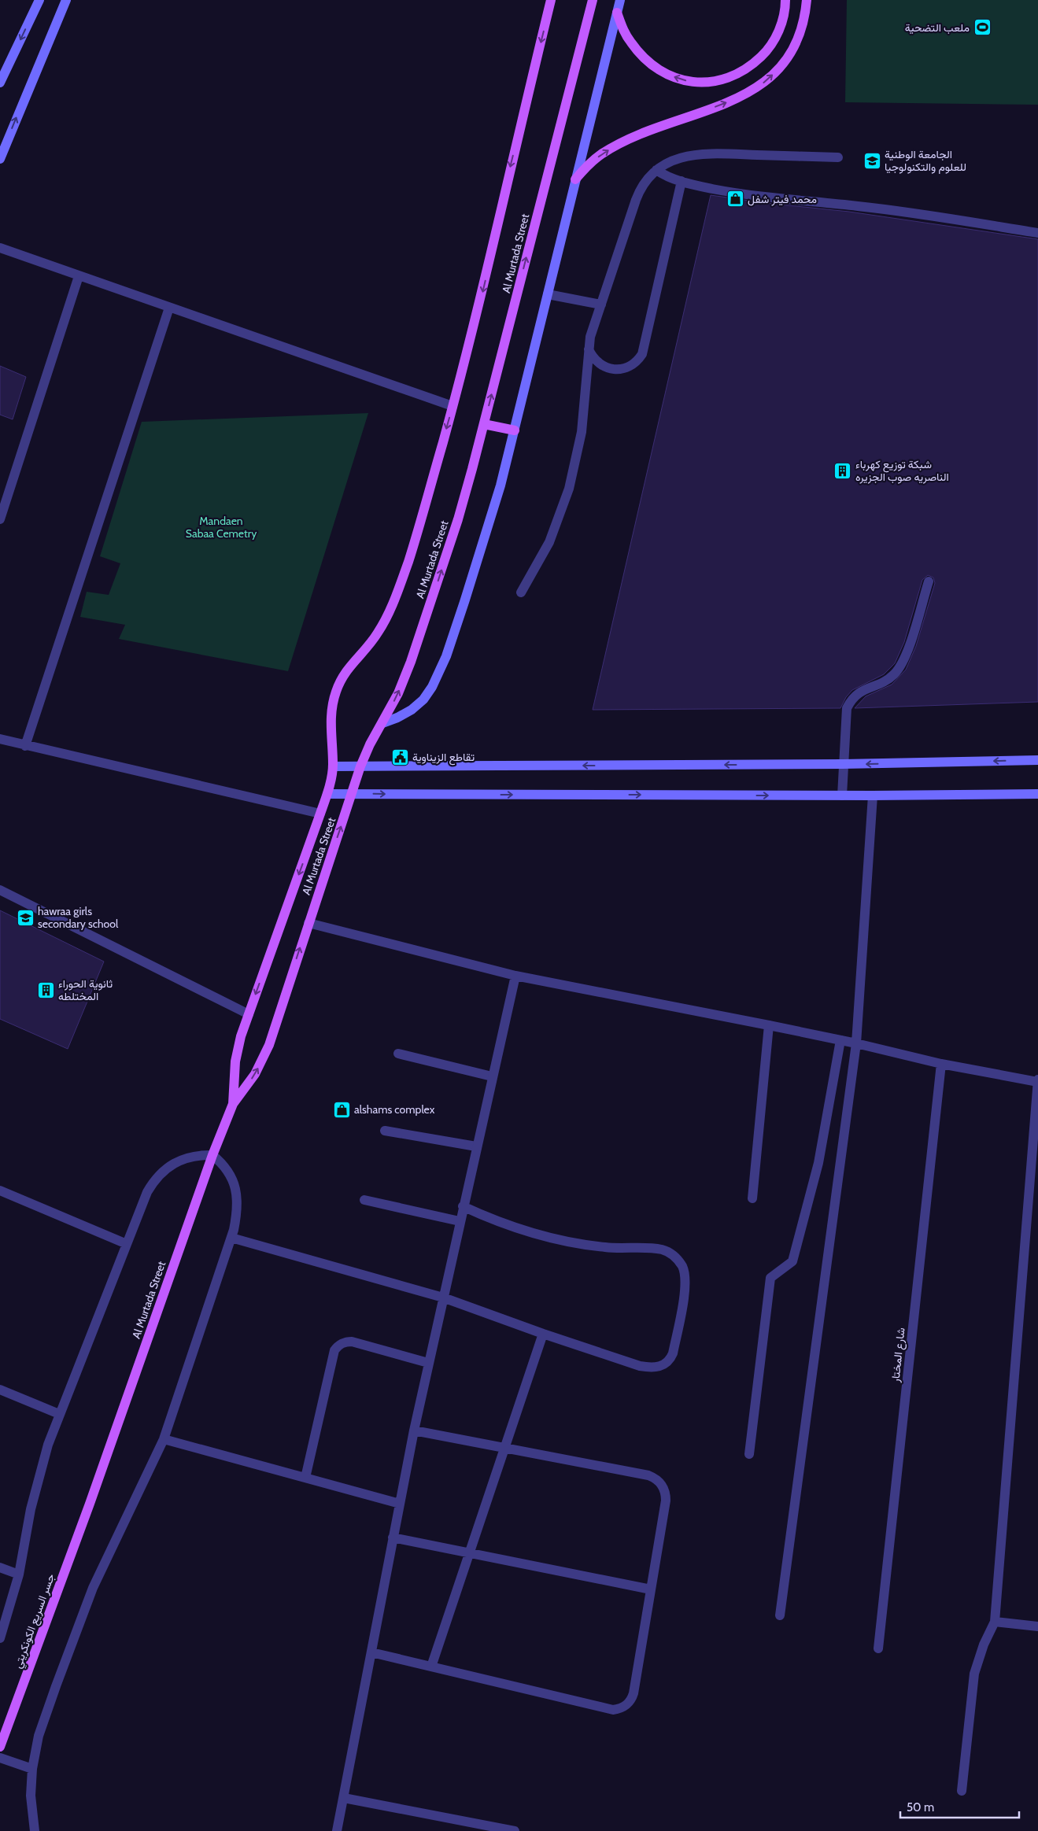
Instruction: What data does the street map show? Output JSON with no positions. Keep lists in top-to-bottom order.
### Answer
{
  "streets": {
    "main road": ["Al Murtada Street", "جسر السريع الكونكريتي"],
    "street": ["شارع المختار"]
  },
  "crossings": [
    ["Al Murtada Street", "جسر السريع الكونكريتي"]
  ],
  "parks": ["Mandaen Sabaa Cemetry"],
  "places": {
    "sports": ["ملعب التضحية"],
    "school or university": ["الجامعة الوطنية للعلوم والتكنولوجيا", "hawraa girls secondary school"],
    "shop": ["محمد فيتر شفل", "alshams complex"],
    "building": ["شبكة توزيع كهرباء الناصريه صوب الجزيره", "ثانوية الحوراء المختلطه"],
    "public building": ["تقاطع الزيناوية"]
  },
  "scale_bar": "50 m"
}
